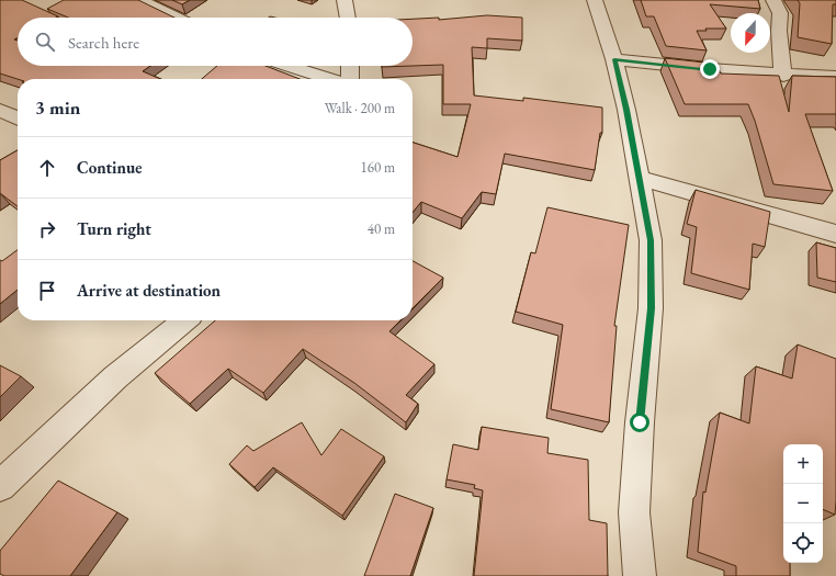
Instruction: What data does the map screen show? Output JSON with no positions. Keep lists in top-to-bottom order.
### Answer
{
  "north": "bottom",
  "page": {
    "search": "Search here",
    "heading": ["3 min", "Walk · 200 m"],
    "list": [
      ["Continue", "160 m"],
      ["Turn right", "40 m"],
      "Arrive at destination"
    ],
    "map_buttons": ["+", "−"]
  }
}
